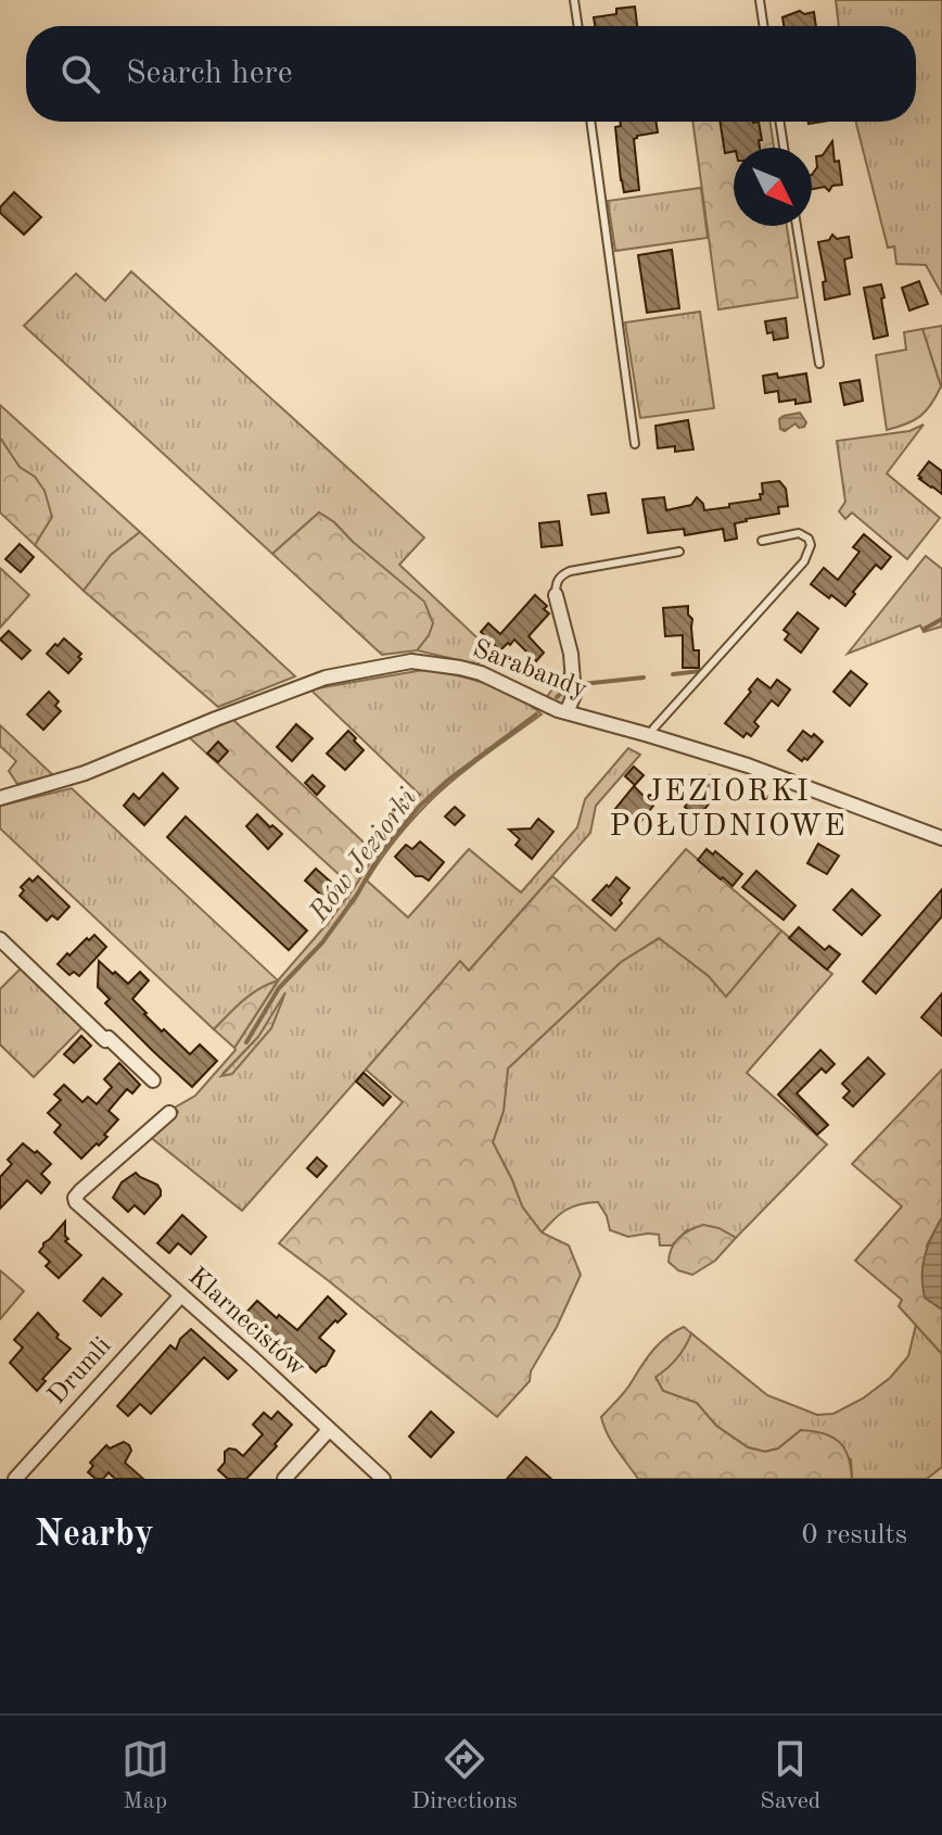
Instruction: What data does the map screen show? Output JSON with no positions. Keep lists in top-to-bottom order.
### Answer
{
  "streets": {
    "street": ["Sarabandy", "Klarnecistów", "Drumli"]
  },
  "crossings": [
    ["Klarnecistów", "Drumli"]
  ],
  "districts": ["JEZIORKI POŁUDNIOWE"],
  "water": ["Rów Jeziorki"],
  "north": "bottom right",
  "page": {
    "search": "Search here",
    "heading": ["Nearby", "0 results"],
    "nav": ["Map", "Directions", "Saved"]
  }
}
